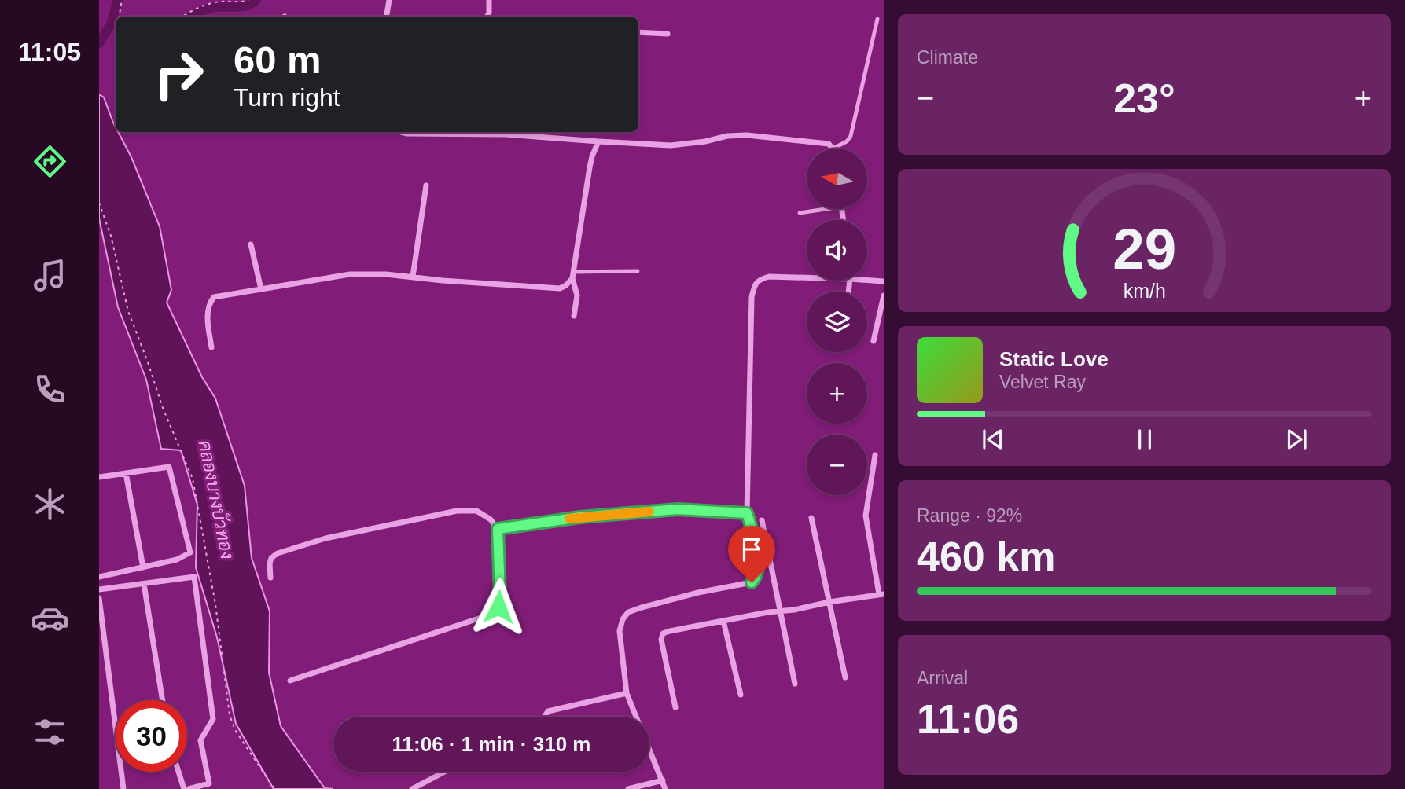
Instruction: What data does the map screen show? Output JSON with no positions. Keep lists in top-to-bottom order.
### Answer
{
  "water": ["คลองบางบัวทอง"],
  "north": "left",
  "page": {
    "tabs": "11:05",
    "tile": [
      "Climate",
      ["Range · 92%", "460 km"],
      ["Arrival", "11:06"]
    ],
    "turn": ["60 m", "Turn right"],
    "heat": ["−", "23°", "+"],
    "map_buttons": ["+", "−"],
    "song": ["Static Love", "Velvet Ray"],
    "limit": "30",
    "trip": "11:06 · 1 min · 310 m",
    "gauge": ["29", "km/h"]
  }
}
